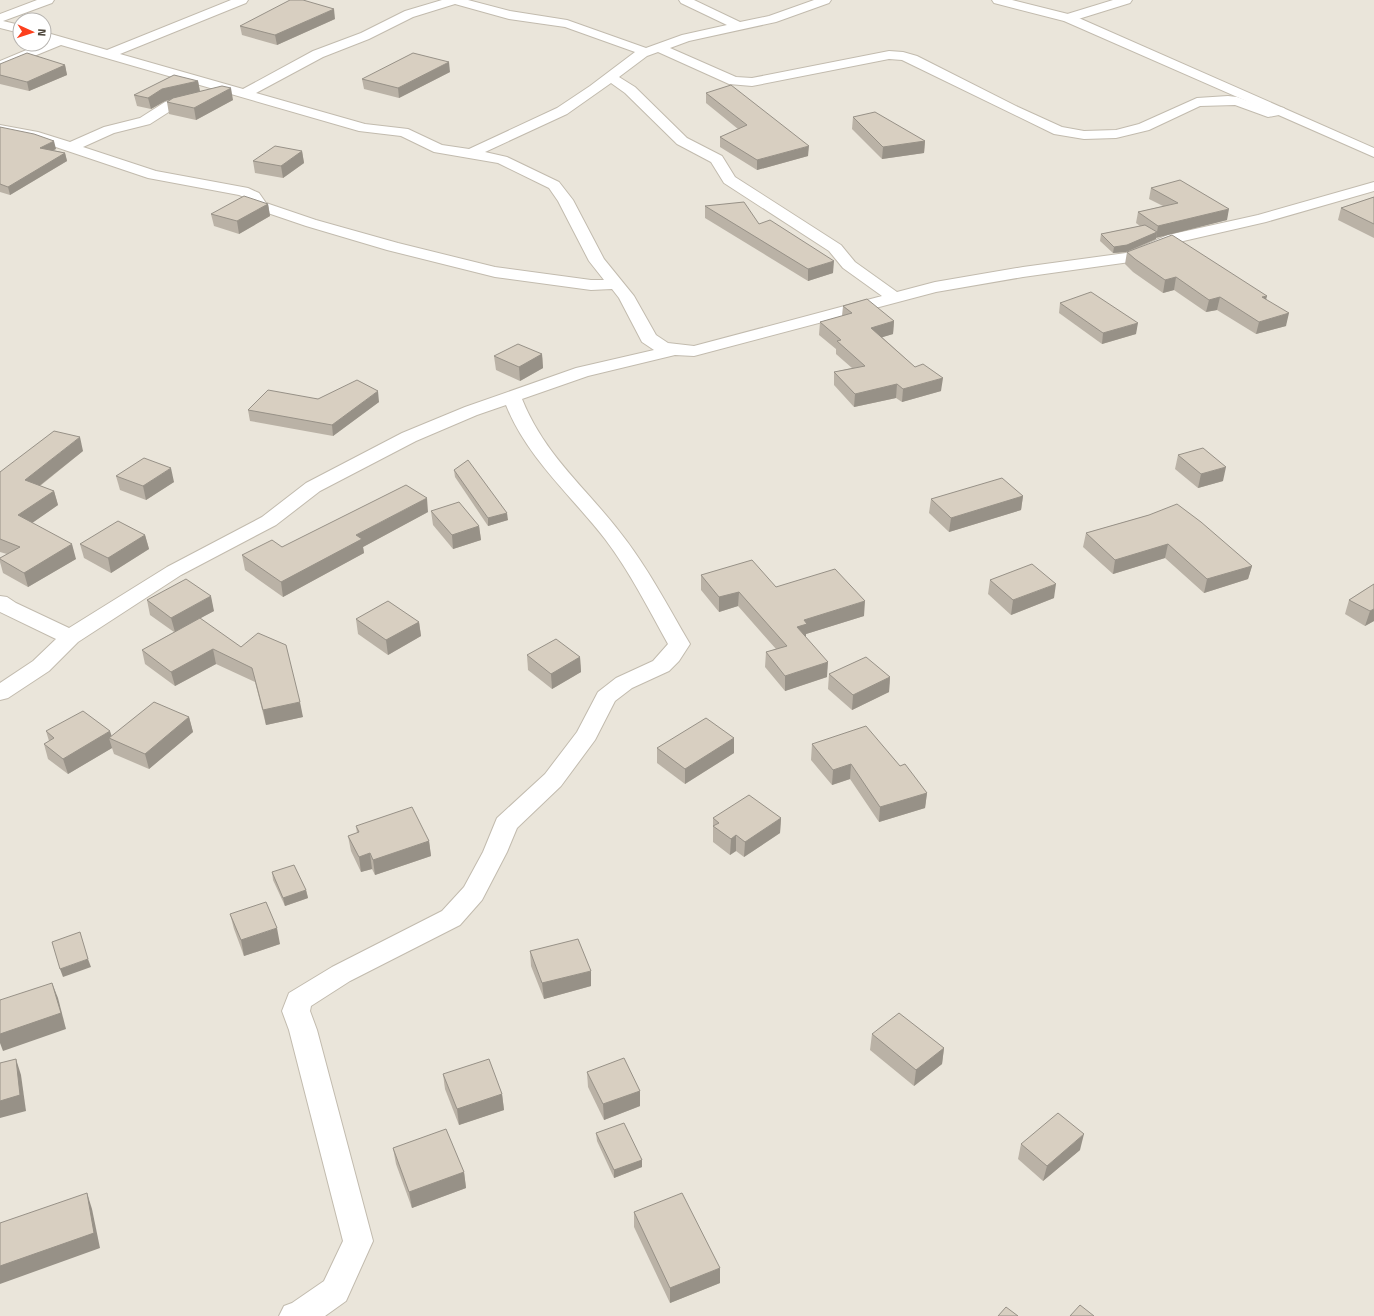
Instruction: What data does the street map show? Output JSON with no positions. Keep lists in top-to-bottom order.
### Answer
{
  "north": "right"
}
